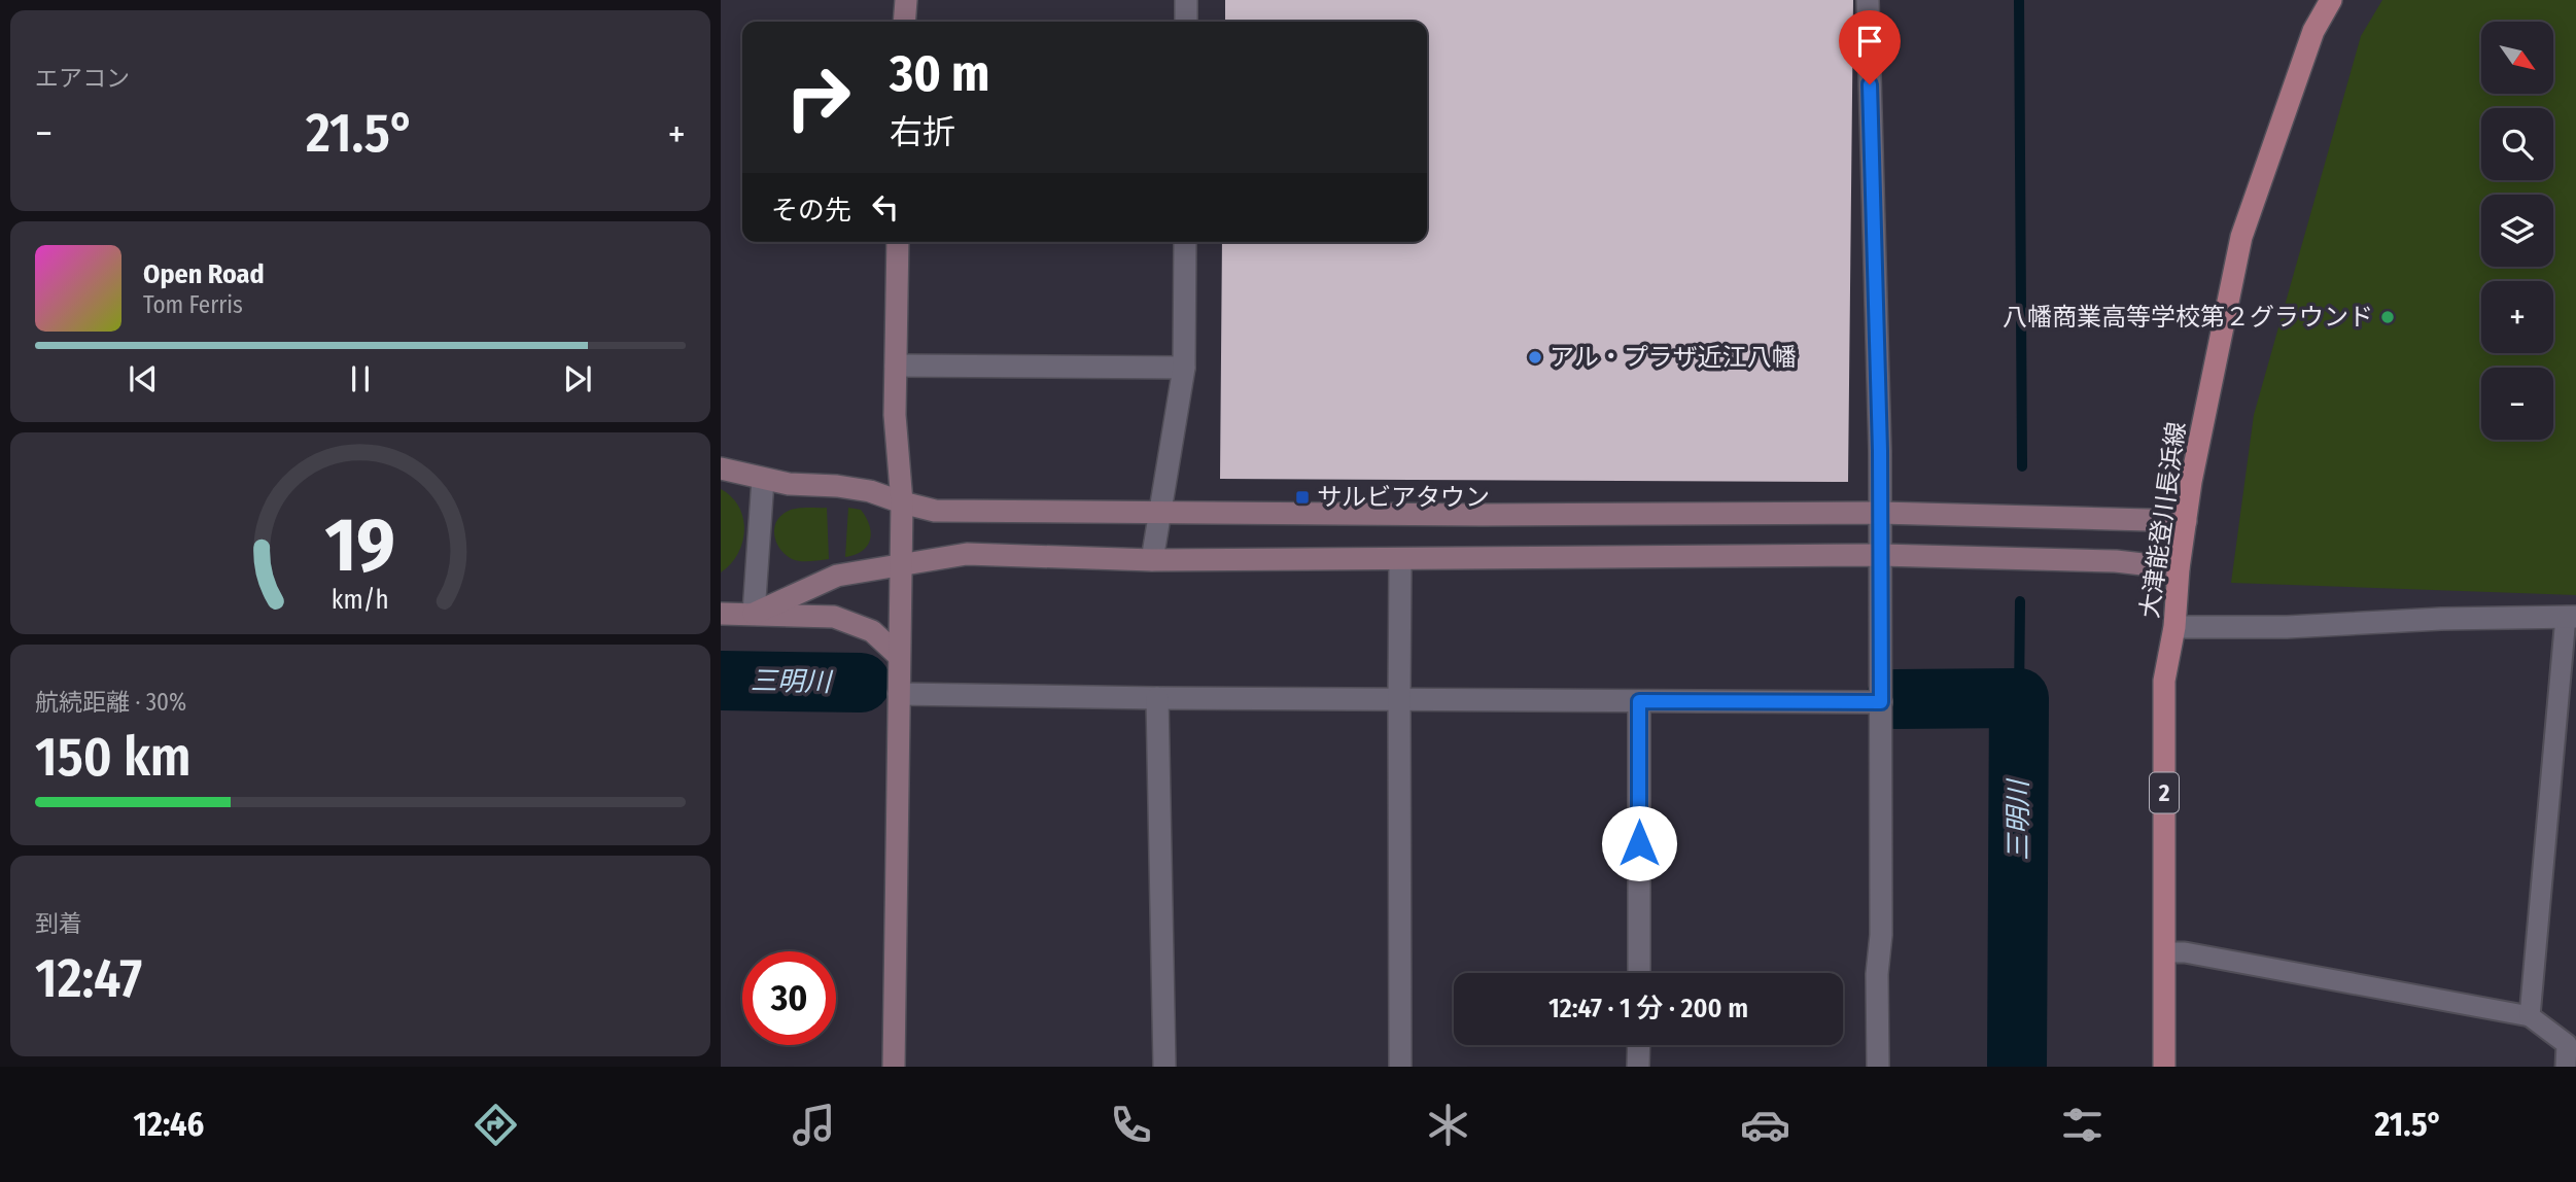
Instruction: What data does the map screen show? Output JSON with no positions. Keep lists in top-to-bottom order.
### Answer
{
  "streets": {
    "main road": ["大津能登川長浜線", "2"]
  },
  "water": ["三明川"],
  "places": {
    "other": ["八幡商業高等学校第２グラウンド", "アル・プラザ近江八幡"],
    "transit": ["サルビアタウン"]
  },
  "north": "bottom right",
  "page": {
    "tile": [
      "エアコン",
      ["航続距離 · 30%", "150 km"],
      ["到着", "12:47"]
    ],
    "map_buttons": ["+", "−"],
    "turn": ["30 m", "右折"],
    "heat": ["−", "21.5°", "+"],
    "then": "その先",
    "song": ["Open Road", "Tom Ferris"],
    "limit": "30",
    "trip": "12:47 · 1 分 · 200 m",
    "tabs": ["12:46", "21.5°"],
    "gauge": ["19", "km/h"]
  }
}
